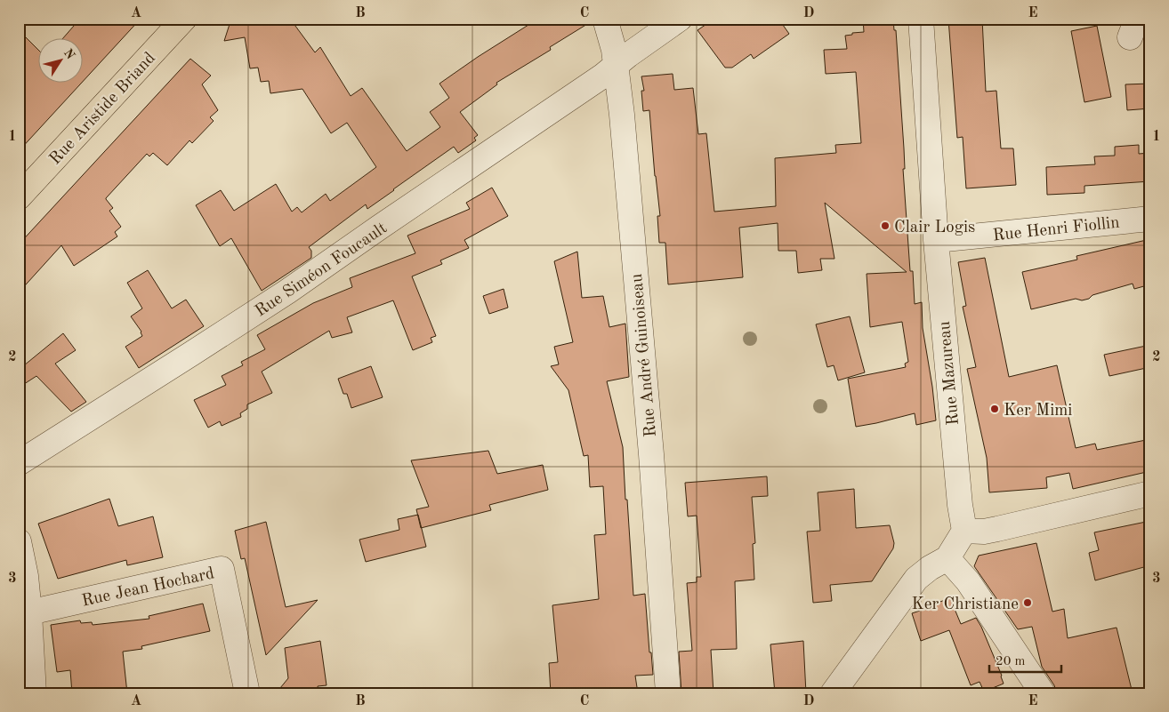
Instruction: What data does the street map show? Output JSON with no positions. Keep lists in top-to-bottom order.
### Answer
{
  "streets": {
    "main road": ["Rue Aristide Briand"],
    "street": [
      "Rue Henri Fiollin",
      "Rue Siméon Foucault",
      "Rue André Guinoiseau",
      "Rue Mazureau",
      "Rue Jean Hochard"
    ]
  },
  "crossings": [
    ["Rue Henri Fiollin", "Rue Mazureau"],
    ["Rue Siméon Foucault", "Rue André Guinoiseau"]
  ],
  "places": ["Clair Logis", "Ker Mimi", "Ker Christiane"],
  "scale_bar": "20 m",
  "north": "top right",
  "grid": {
    "columns": [
      "A",
      "B",
      "C",
      "D",
      "E"
    ],
    "rows": ["1", "2", "3"]
  }
}
